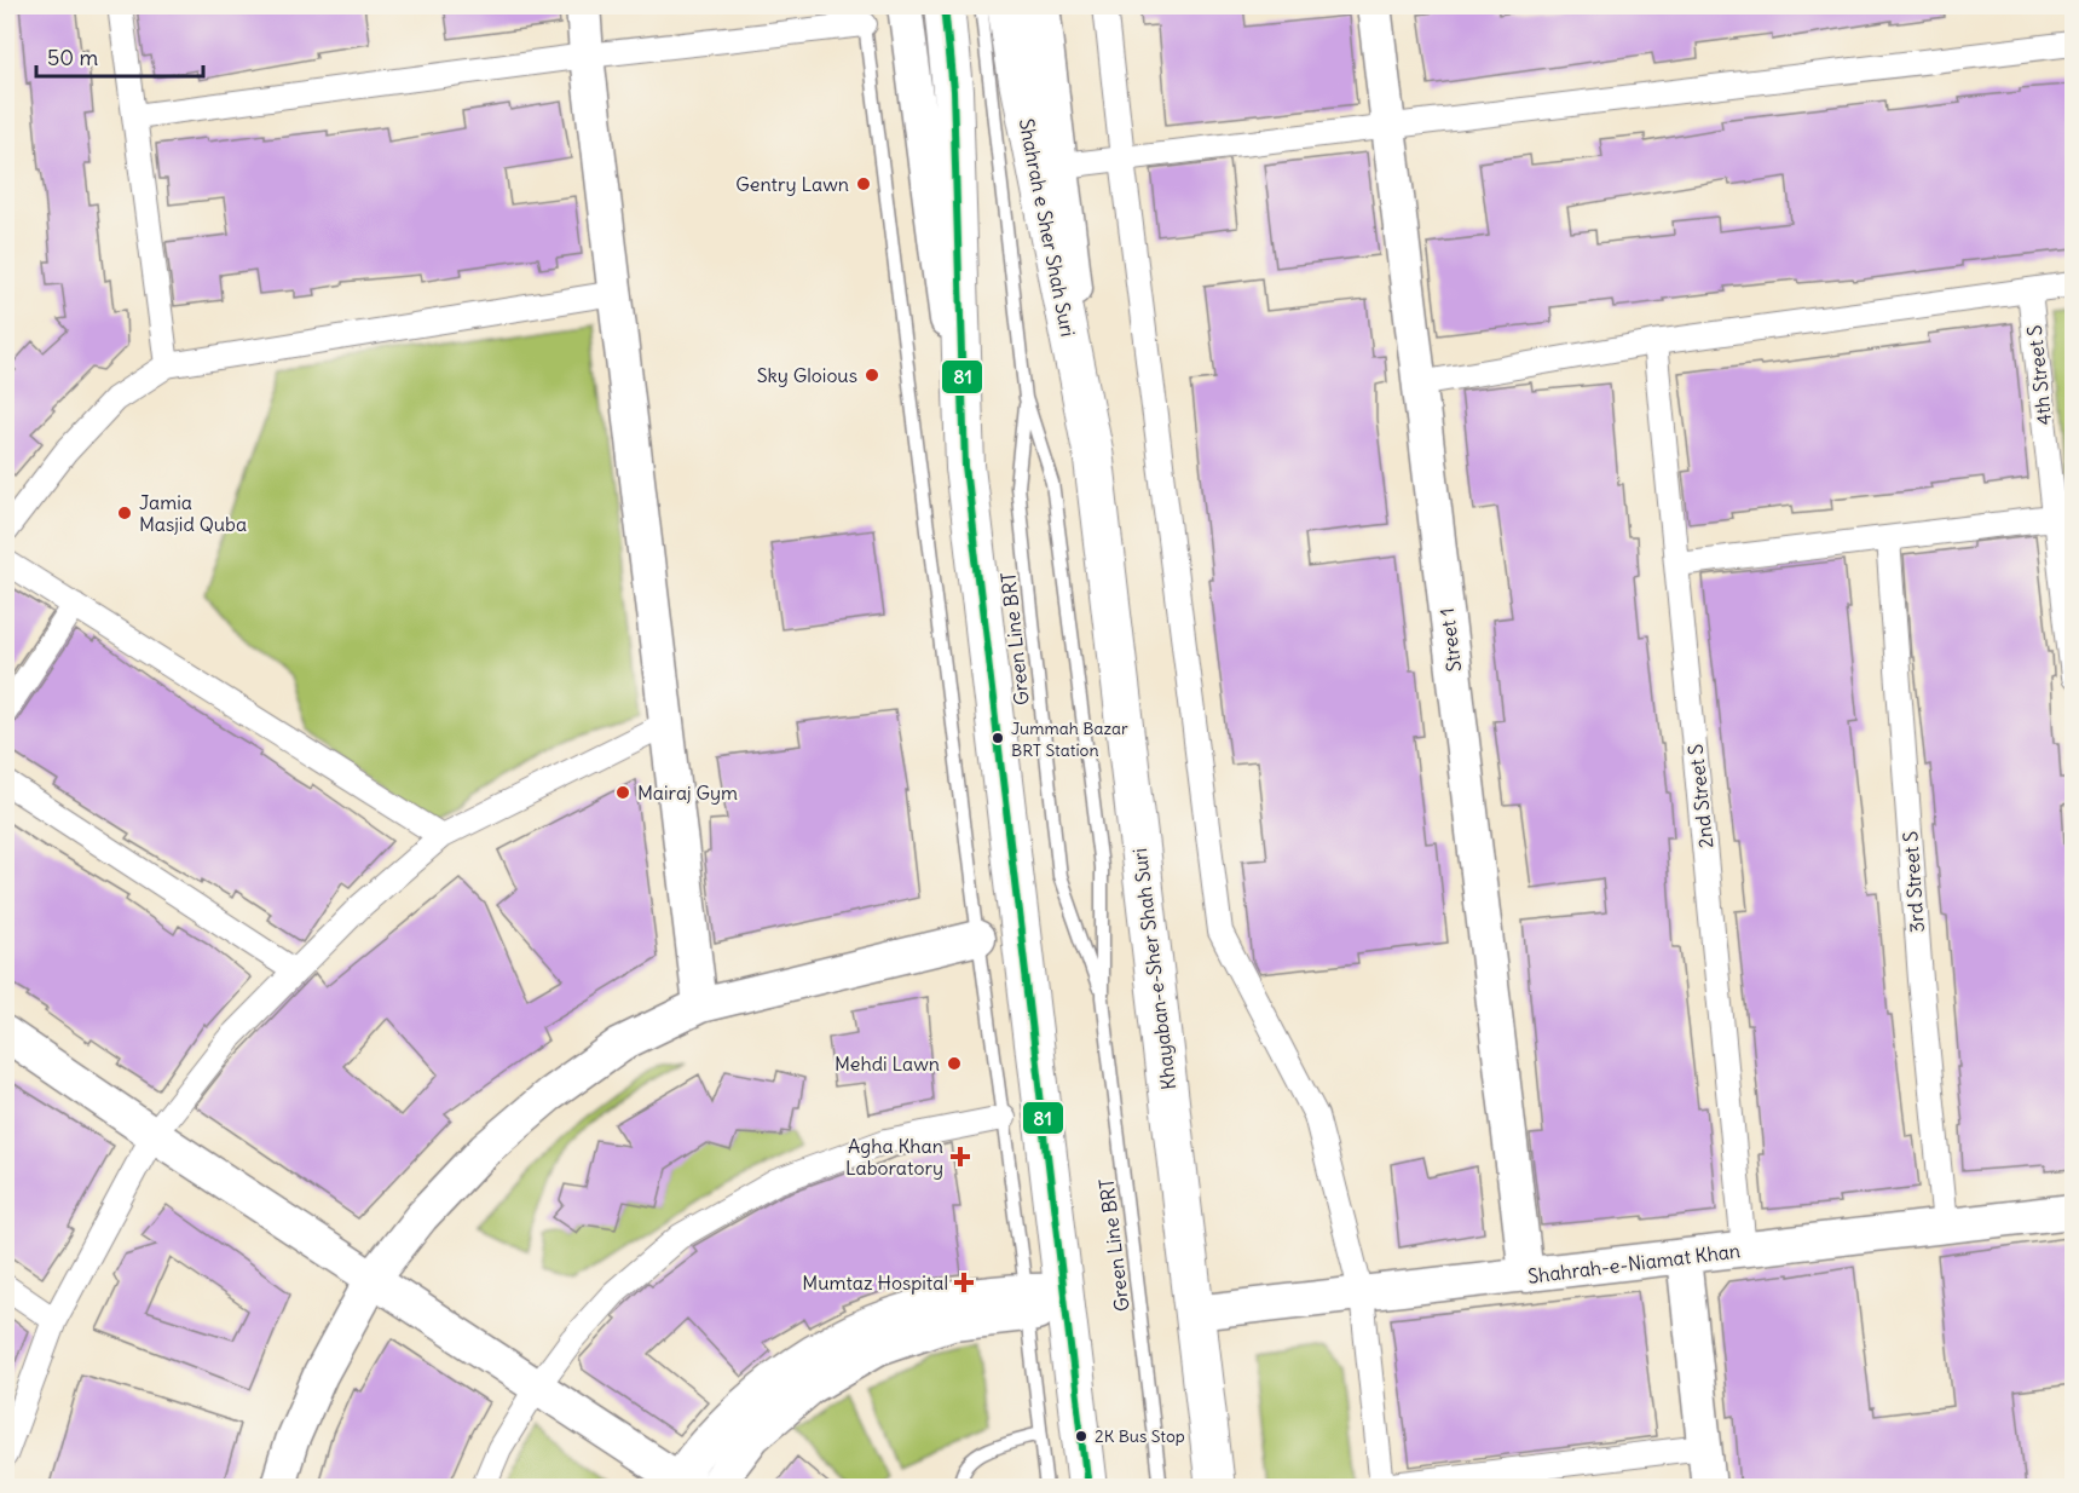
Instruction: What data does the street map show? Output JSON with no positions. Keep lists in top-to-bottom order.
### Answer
{
  "streets": {
    "main road": ["Shahrah e Sher Shah Suri", "Khayaban-e-Sher Shah Suri"],
    "street": [
      "4th Street S",
      "Street 1",
      "2nd Street S",
      "3rd Street S",
      "Shahrah-e-Niamat Khan"
    ],
    "lane": ["Green Line BRT"]
  },
  "crossings": [
    ["Shahrah e Sher Shah Suri", "Green Line BRT"],
    ["Shahrah e Sher Shah Suri", "Khayaban-e-Sher Shah Suri"],
    ["Street 1", "Shahrah-e-Niamat Khan"],
    ["2nd Street S", "Shahrah-e-Niamat Khan"],
    ["3rd Street S", "Shahrah-e-Niamat Khan"],
    ["Khayaban-e-Sher Shah Suri", "Shahrah-e-Niamat Khan"]
  ],
  "places": {
    "other": [
      "Gentry Lawn",
      "Sky Gloious",
      "Jamia Masjid Quba",
      "Jummah Bazar BRT Station",
      "Mairaj Gym",
      "Mehdi Lawn",
      "2K Bus Stop"
    ],
    "health": ["Agha Khan Laboratory", "Mumtaz Hospital"]
  },
  "lines": ["transit line 81"],
  "scale_bar": "50 m"
}
